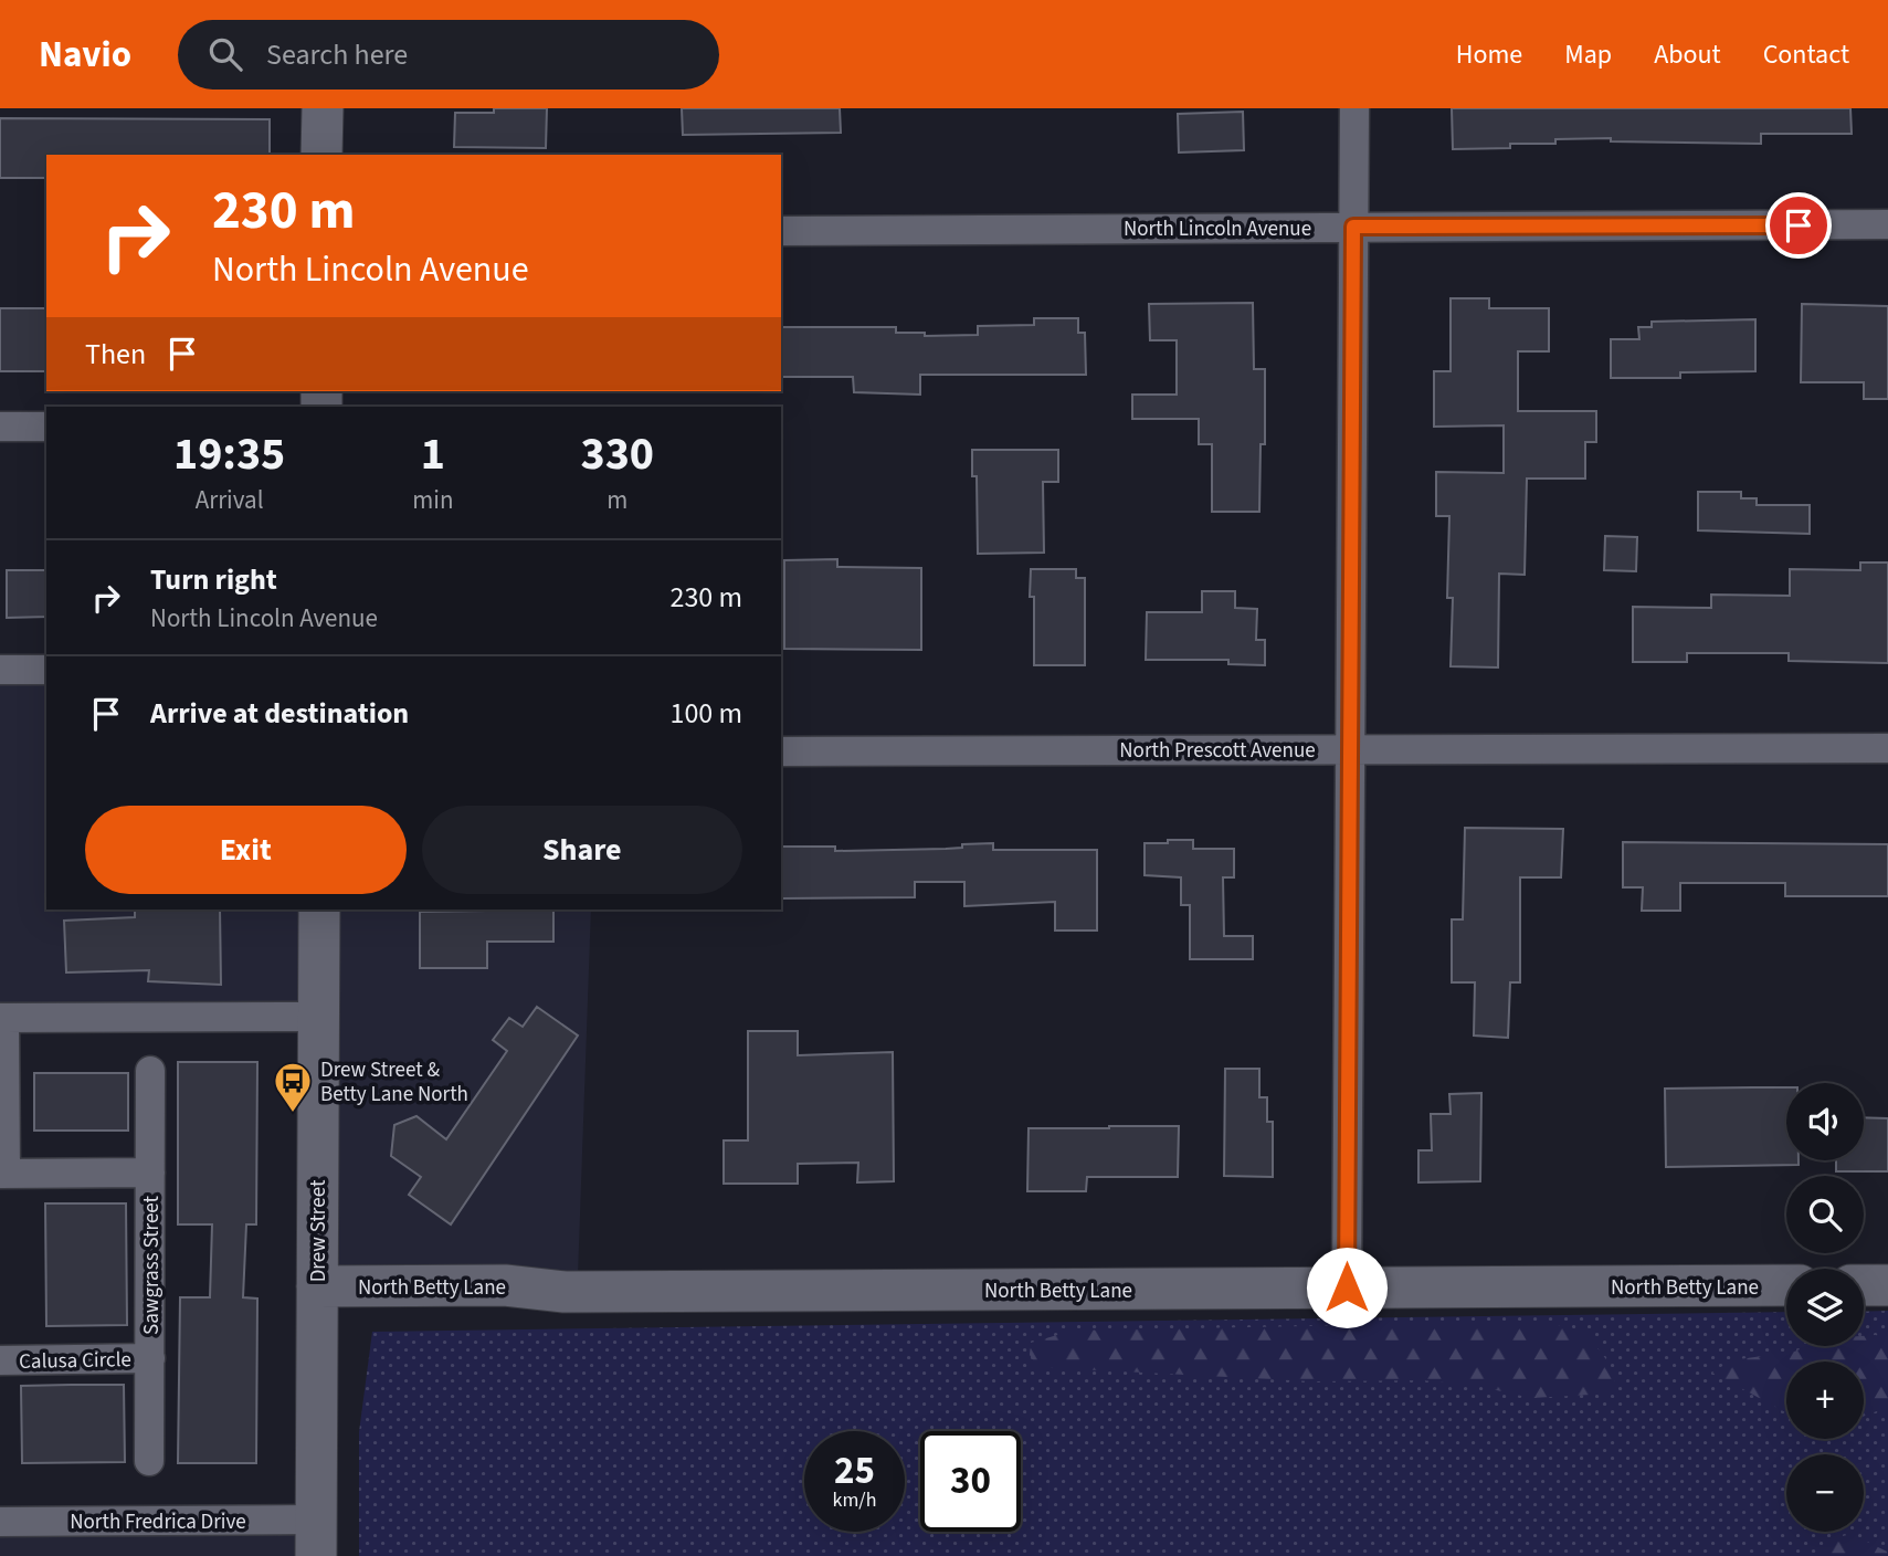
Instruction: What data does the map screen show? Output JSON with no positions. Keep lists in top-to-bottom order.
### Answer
{
  "streets": {
    "street": [
      "North Lincoln Avenue",
      "North Prescott Avenue",
      "Drew Street",
      "Sawgrass Street",
      "North Betty Lane",
      "Calusa Circle",
      "North Fredrica Drive"
    ]
  },
  "crossings": [
    ["Drew Street", "North Betty Lane"],
    ["Drew Street", "North Fredrica Drive"],
    ["Sawgrass Street", "Calusa Circle"]
  ],
  "places": {
    "bus stop": ["Drew Street & Betty Lane North"]
  },
  "page": {
    "header": "Navio",
    "search": "Search here",
    "nav": [
      "Home",
      "Map",
      "About",
      "Contact"
    ],
    "turn": ["230 m", "North Lincoln Avenue"],
    "then": "Then",
    "eta": [
      "19:35",
      "Arrival",
      "1",
      "min",
      "330",
      "m"
    ],
    "list": [
      {
        "name": "Turn right",
        "note": "North Lincoln Avenue",
        "value": "230 m"
      },
      {
        "name": "Arrive at destination",
        "value": "100 m"
      }
    ],
    "buttons": ["Exit", "Share"],
    "map_buttons": ["+", "−"],
    "speed": "25 km/h",
    "limit": "30"
  }
}
